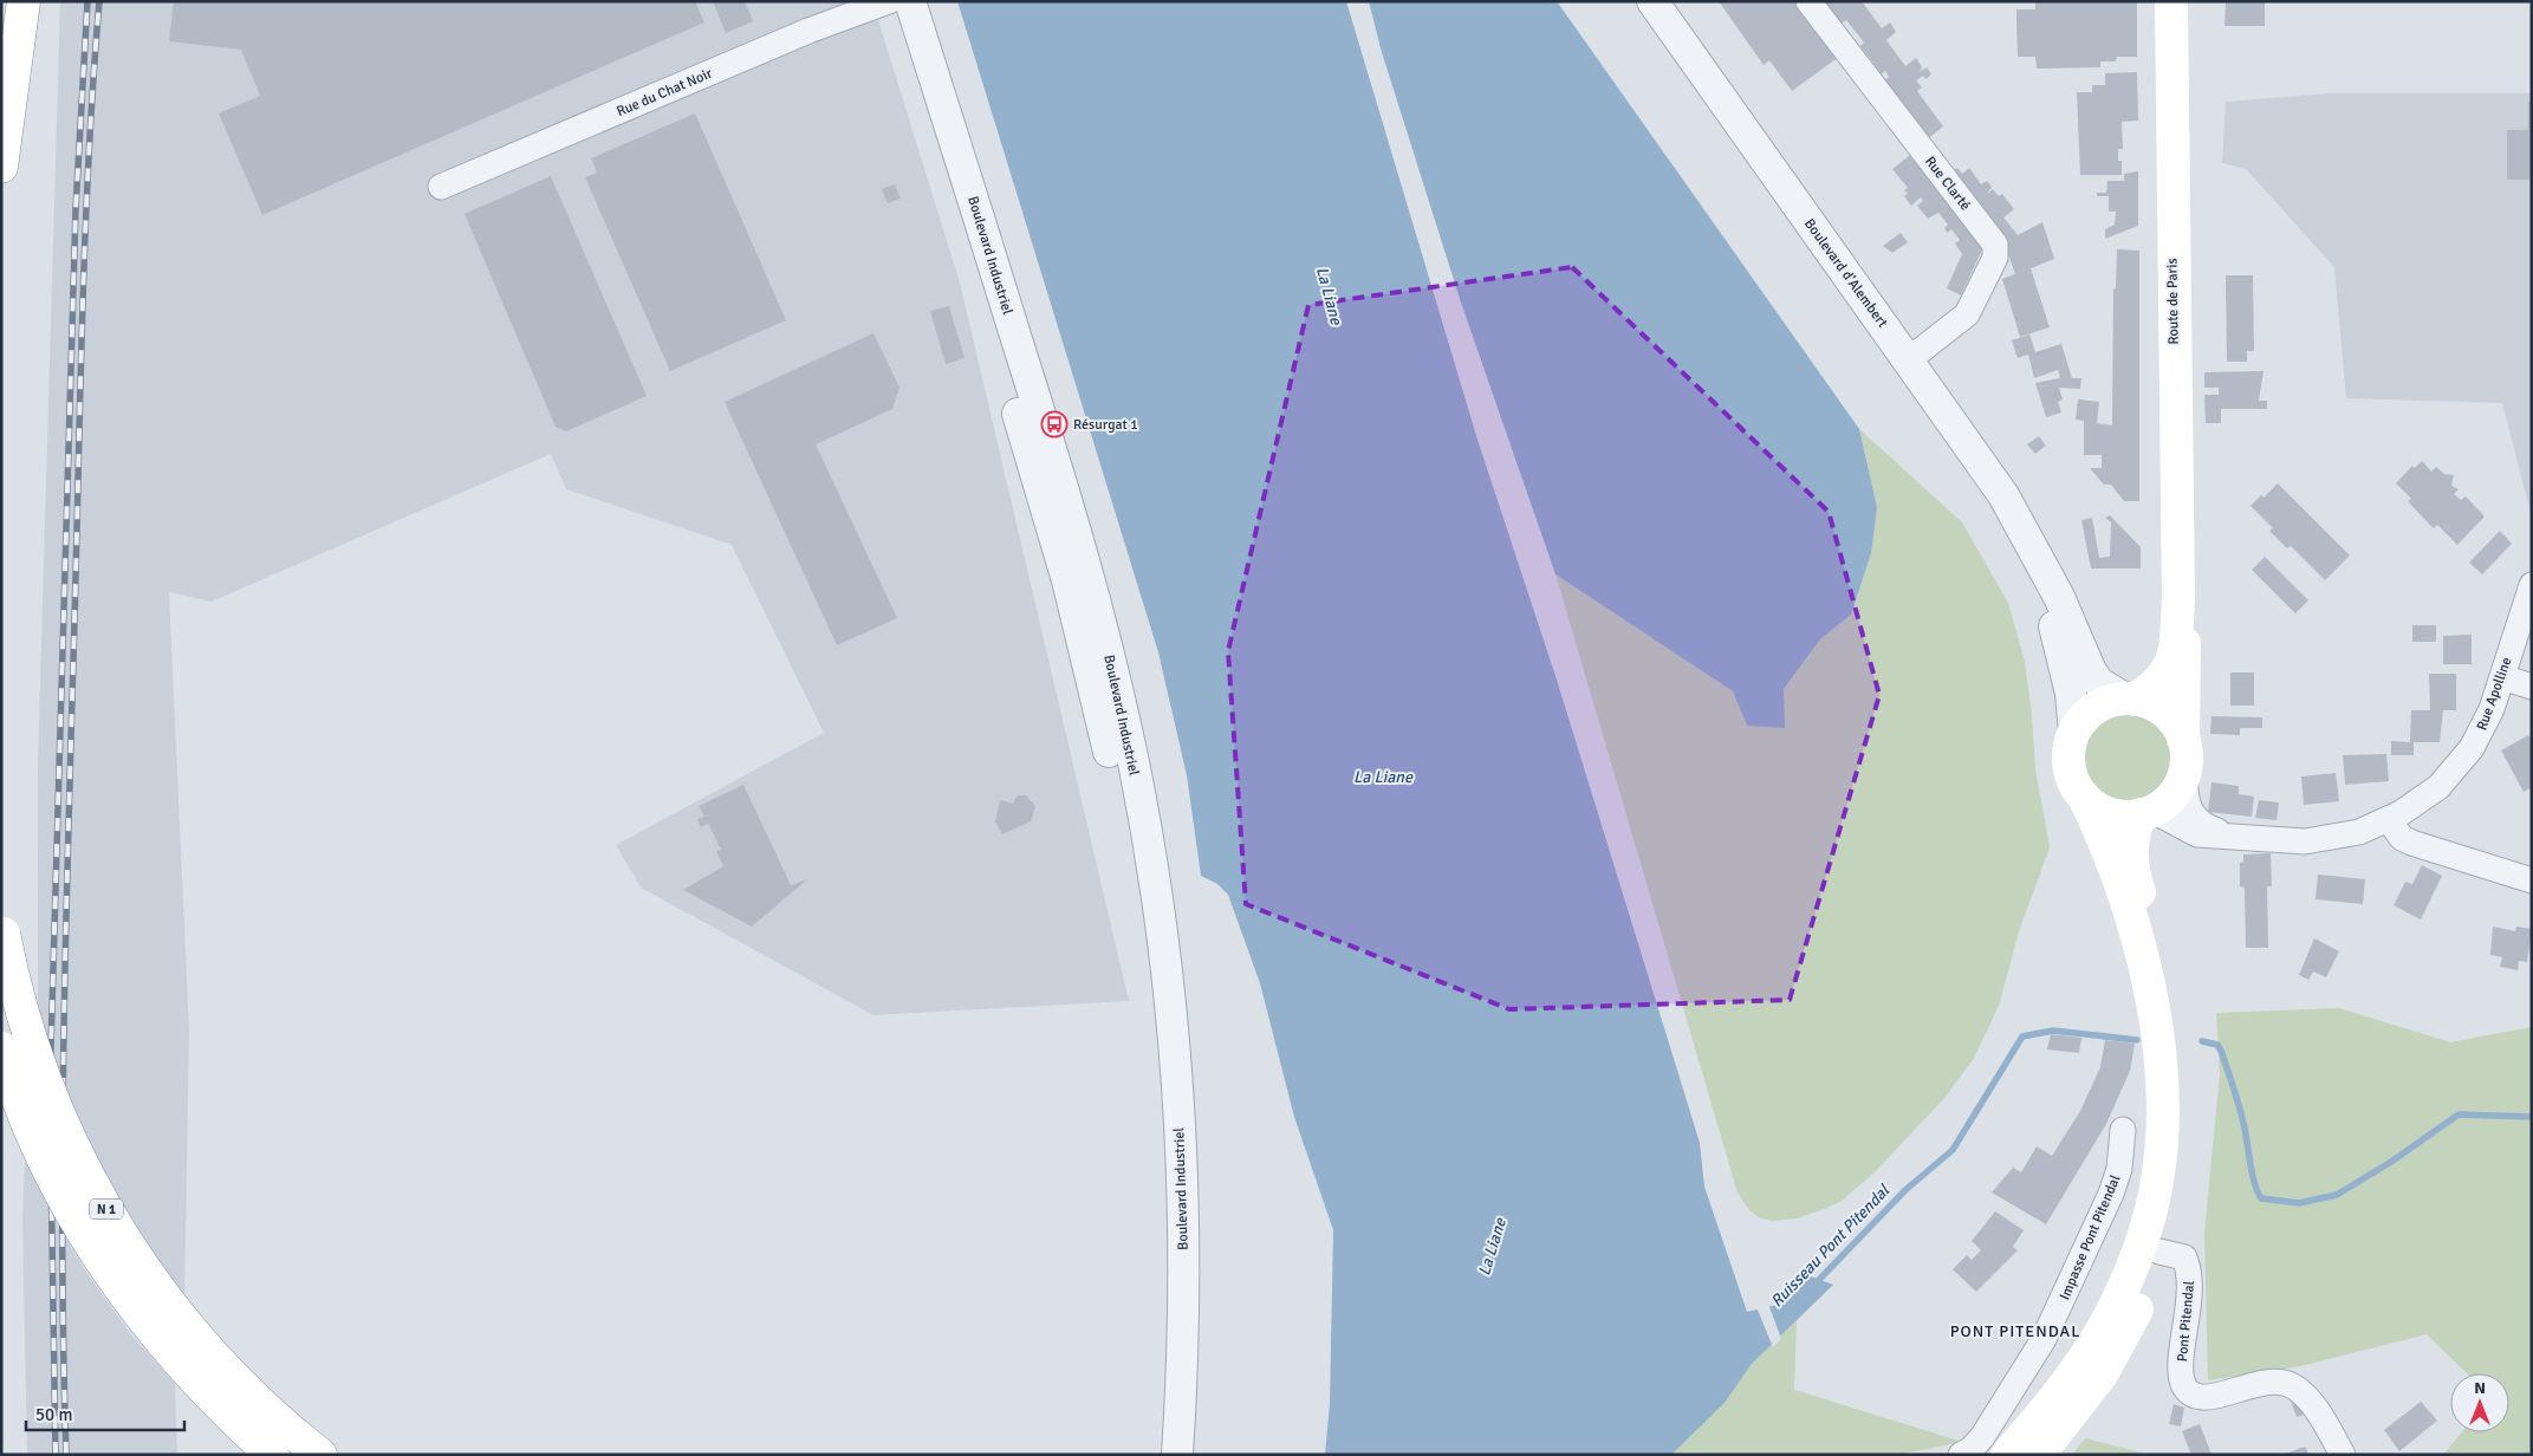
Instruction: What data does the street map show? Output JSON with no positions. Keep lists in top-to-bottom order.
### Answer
{
  "streets": {
    "main road": ["Route de Paris", "N 1"],
    "street": [
      "Rue du Chat Noir",
      "Rue Clarté",
      "Boulevard Industriel",
      "Boulevard d'Alembert",
      "Rue Apolline",
      "Impasse Pont Pitendal",
      "Pont Pitendal"
    ]
  },
  "crossings": [
    ["Rue du Chat Noir", "Boulevard Industriel"],
    ["Rue Clarté", "Boulevard d'Alembert"],
    ["Boulevard d'Alembert", "Route de Paris"],
    ["Boulevard d'Alembert", "Rue Apolline"],
    ["Route de Paris", "Rue Apolline"]
  ],
  "districts": ["PONT PITENDAL"],
  "water": ["La Liane", "Ruisseau Pont Pitendal"],
  "places": {
    "bus stop": ["Résurgat 1"]
  },
  "scale_bar": "50 m",
  "north": "top"
}
